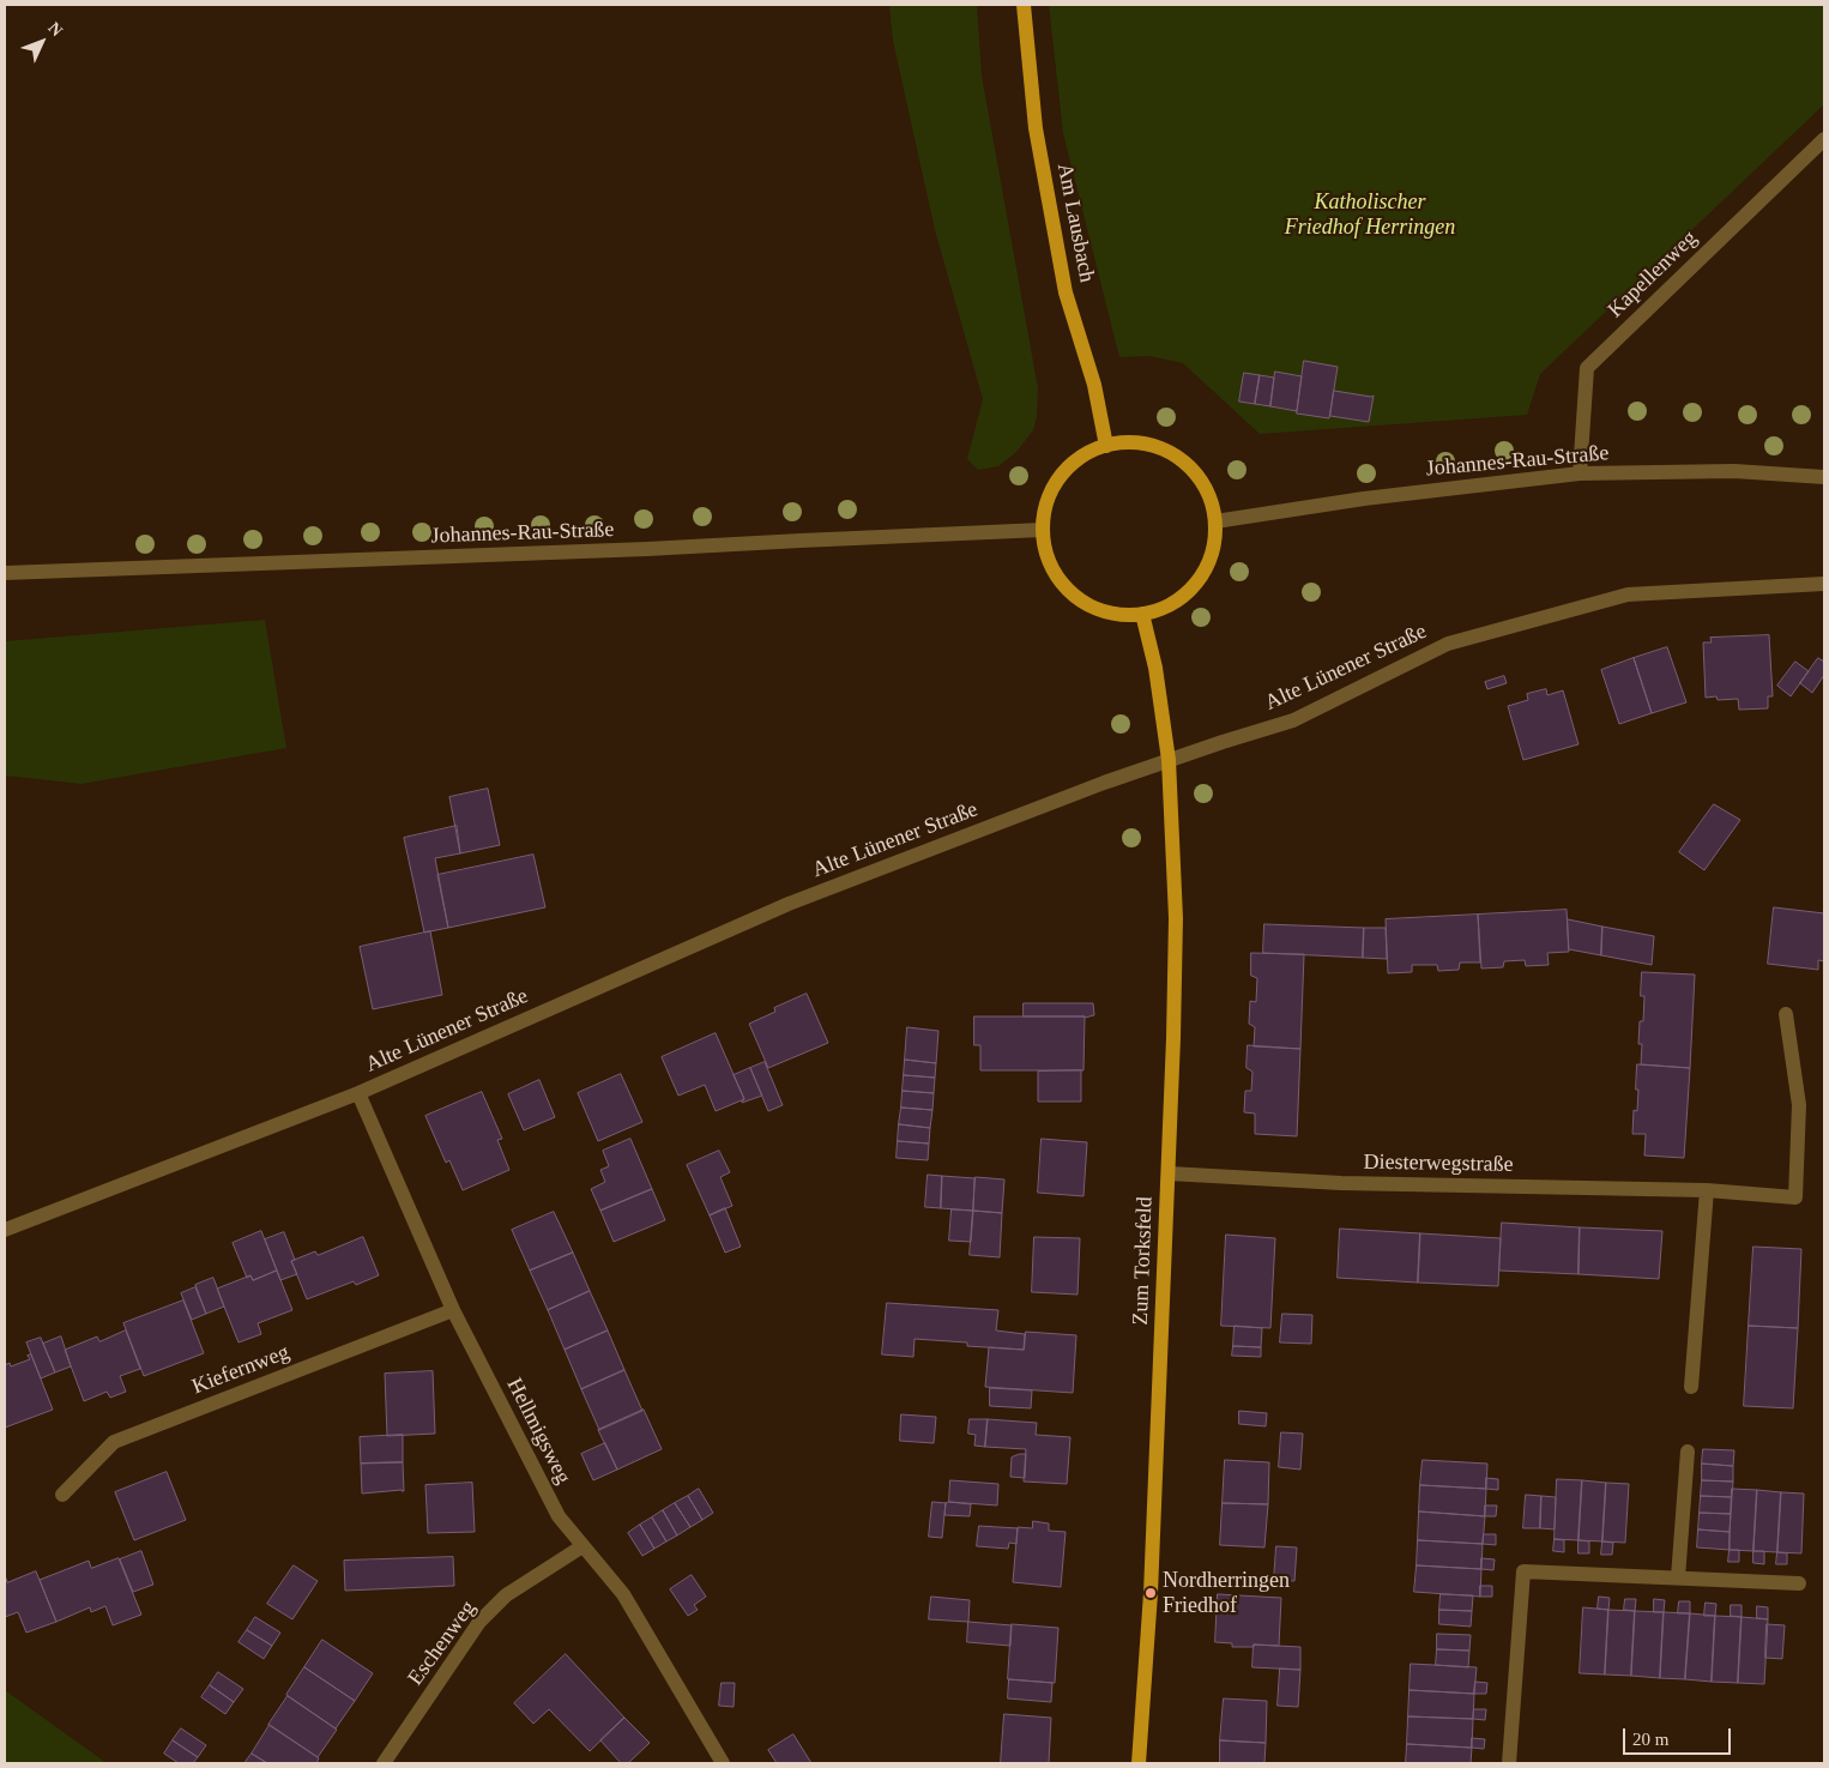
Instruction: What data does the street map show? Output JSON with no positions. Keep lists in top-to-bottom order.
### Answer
{
  "streets": {
    "main road": ["Am Lausbach", "Zum Torksfeld"],
    "street": [
      "Kapellenweg",
      "Johannes-Rau-Straße",
      "Alte Lünener Straße",
      "Diesterwegstraße",
      "Kiefernweg",
      "Hellmigsweg",
      "Eschenweg"
    ]
  },
  "crossings": [
    ["Am Lausbach", "Johannes-Rau-Straße"],
    ["Kapellenweg", "Johannes-Rau-Straße"],
    ["Alte Lünener Straße", "Zum Torksfeld"],
    ["Alte Lünener Straße", "Hellmigsweg"],
    ["Diesterwegstraße", "Zum Torksfeld"],
    ["Kiefernweg", "Hellmigsweg"],
    ["Hellmigsweg", "Eschenweg"]
  ],
  "parks": ["Katholischer Friedhof Herringen"],
  "places": ["Nordherringen Friedhof"],
  "scale_bar": "20 m",
  "north": "top right"
}
